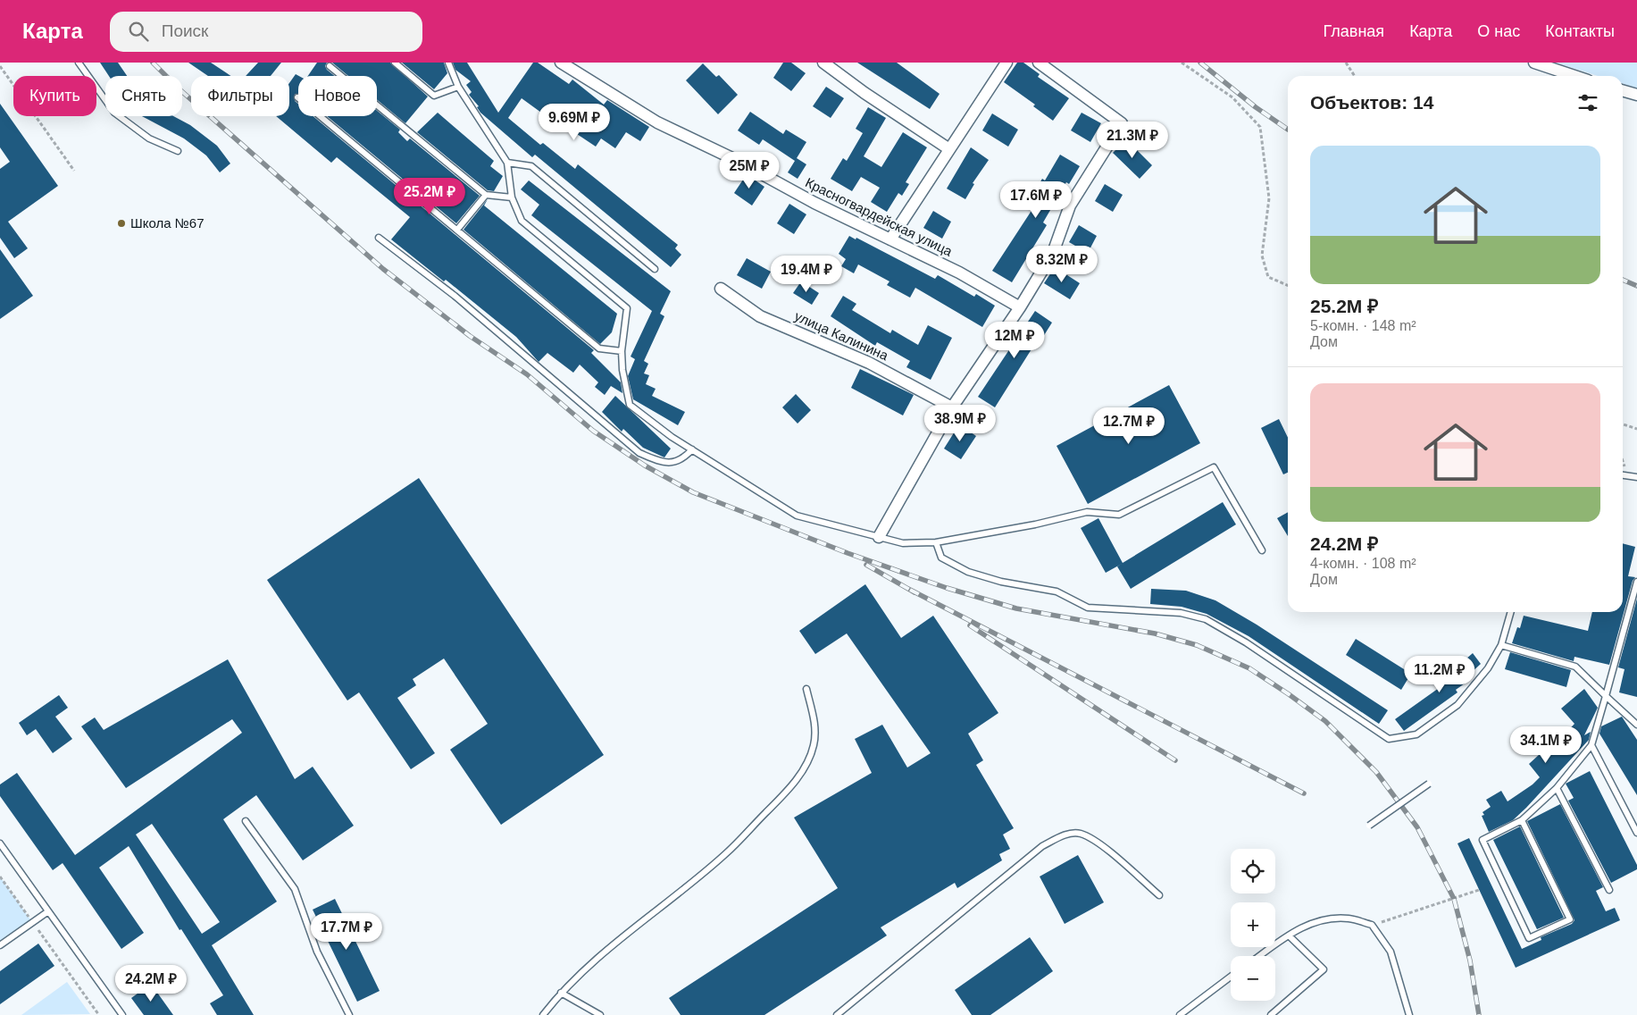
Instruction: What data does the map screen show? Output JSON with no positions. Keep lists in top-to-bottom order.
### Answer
{
  "streets": {
    "street": ["Красногвардейская улица", "улица Калинина"]
  },
  "places": ["Школа №67"],
  "page": {
    "header": "Карта",
    "search": "Поиск",
    "nav": [
      "Главная",
      "Карта",
      "О нас",
      "Контакты"
    ],
    "chip": [
      "Купить",
      "Снять",
      "Фильтры",
      "Новое"
    ],
    "heading": "Объектов: 14",
    "price": [
      "9.69M ₽",
      "21.3M ₽",
      "25M ₽",
      "25.2M ₽",
      "17.6M ₽",
      "8.32M ₽",
      "19.4M ₽",
      "12M ₽",
      "38.9M ₽",
      "12.7M ₽",
      "11.2M ₽",
      "34.1M ₽",
      "17.7M ₽",
      "24.2M ₽"
    ],
    "list": [
      {
        "name": "25.2M ₽",
        "note": "5-комн. · 148 m² · Дом"
      },
      {
        "name": "24.2M ₽",
        "note": "4-комн. · 108 m² · Дом"
      }
    ],
    "map_buttons": ["+", "−"]
  }
}
